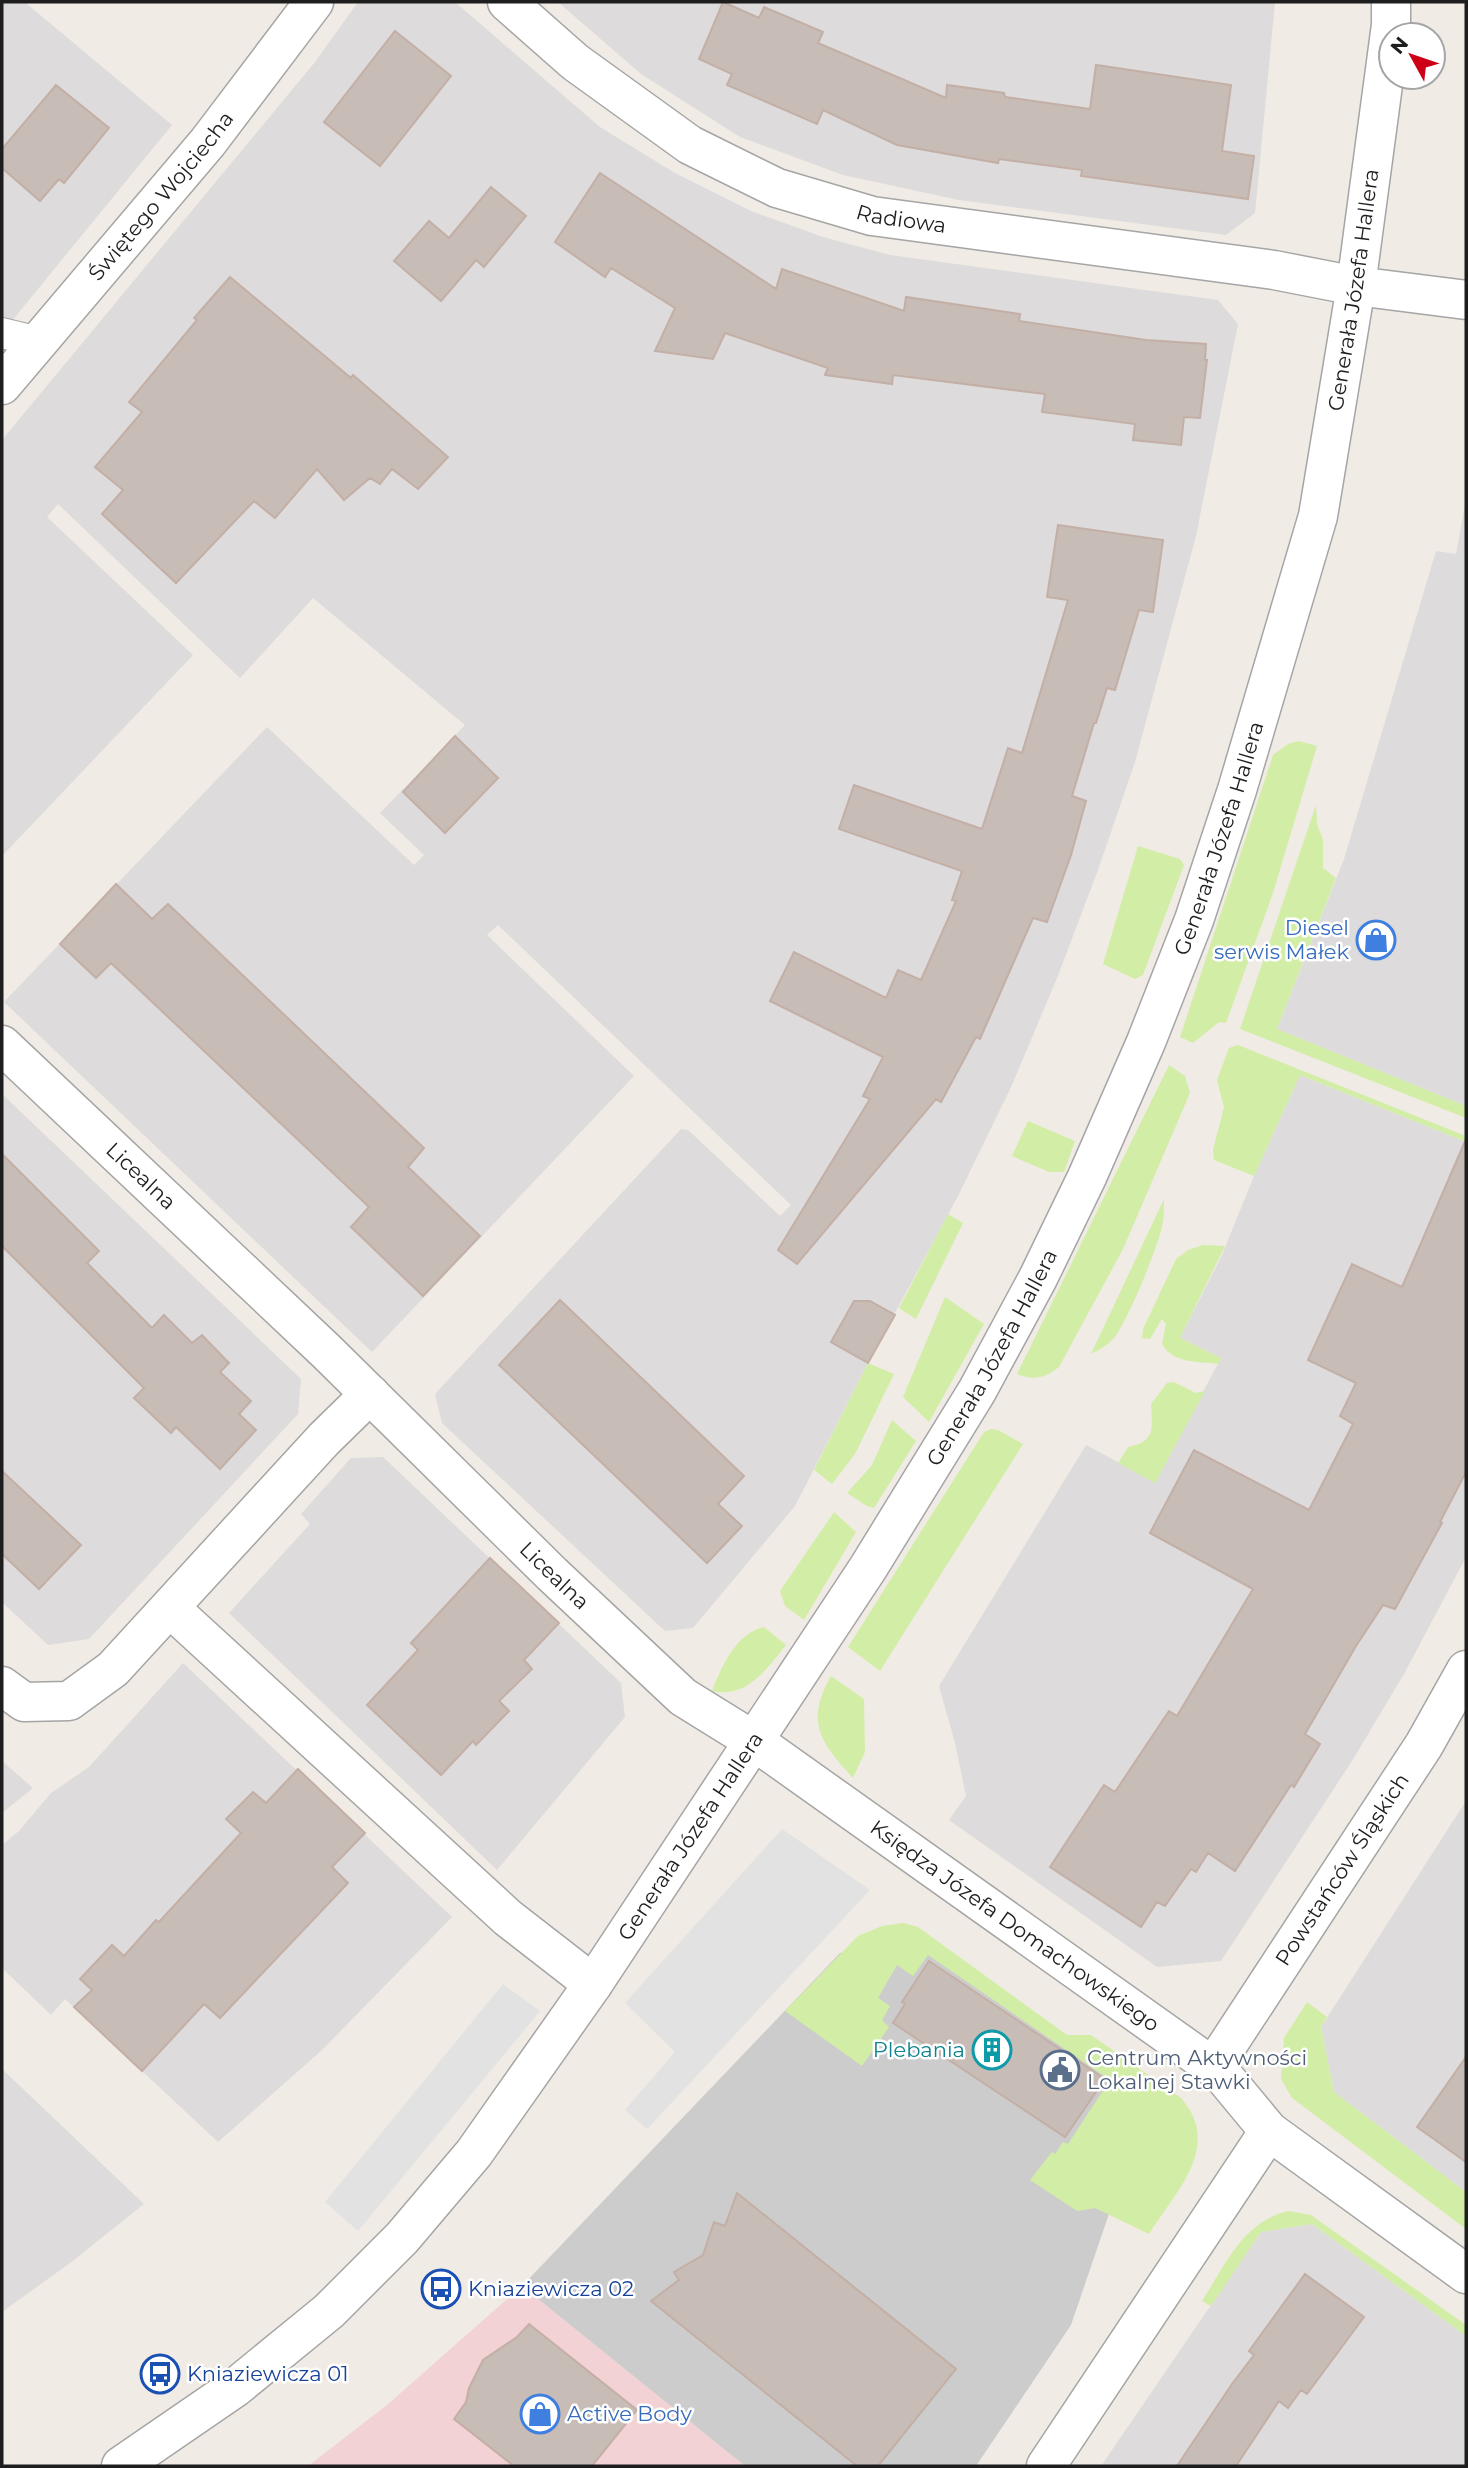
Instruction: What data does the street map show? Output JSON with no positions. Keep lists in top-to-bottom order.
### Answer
{
  "streets": {
    "street": [
      "Świętego Wojciecha",
      "Radiowa",
      "Generała Józefa Hallera",
      "Licealna",
      "Powstańców Śląskich",
      "Księdza Józefa Domachowskiego"
    ]
  },
  "crossings": [
    ["Radiowa", "Generała Józefa Hallera"],
    ["Generała Józefa Hallera", "Licealna"],
    ["Generała Józefa Hallera", "Księdza Józefa Domachowskiego"],
    ["Licealna", "Księdza Józefa Domachowskiego"],
    ["Powstańców Śląskich", "Księdza Józefa Domachowskiego"]
  ],
  "places": {
    "shop": ["Diesel serwis Małek", "Active Body"],
    "building": ["Plebania"],
    "public building": ["Centrum Aktywności Lokalnej Stawki"],
    "bus stop": ["Kniaziewicza 02", "Kniaziewicza 01"]
  },
  "north": "top left"
}
